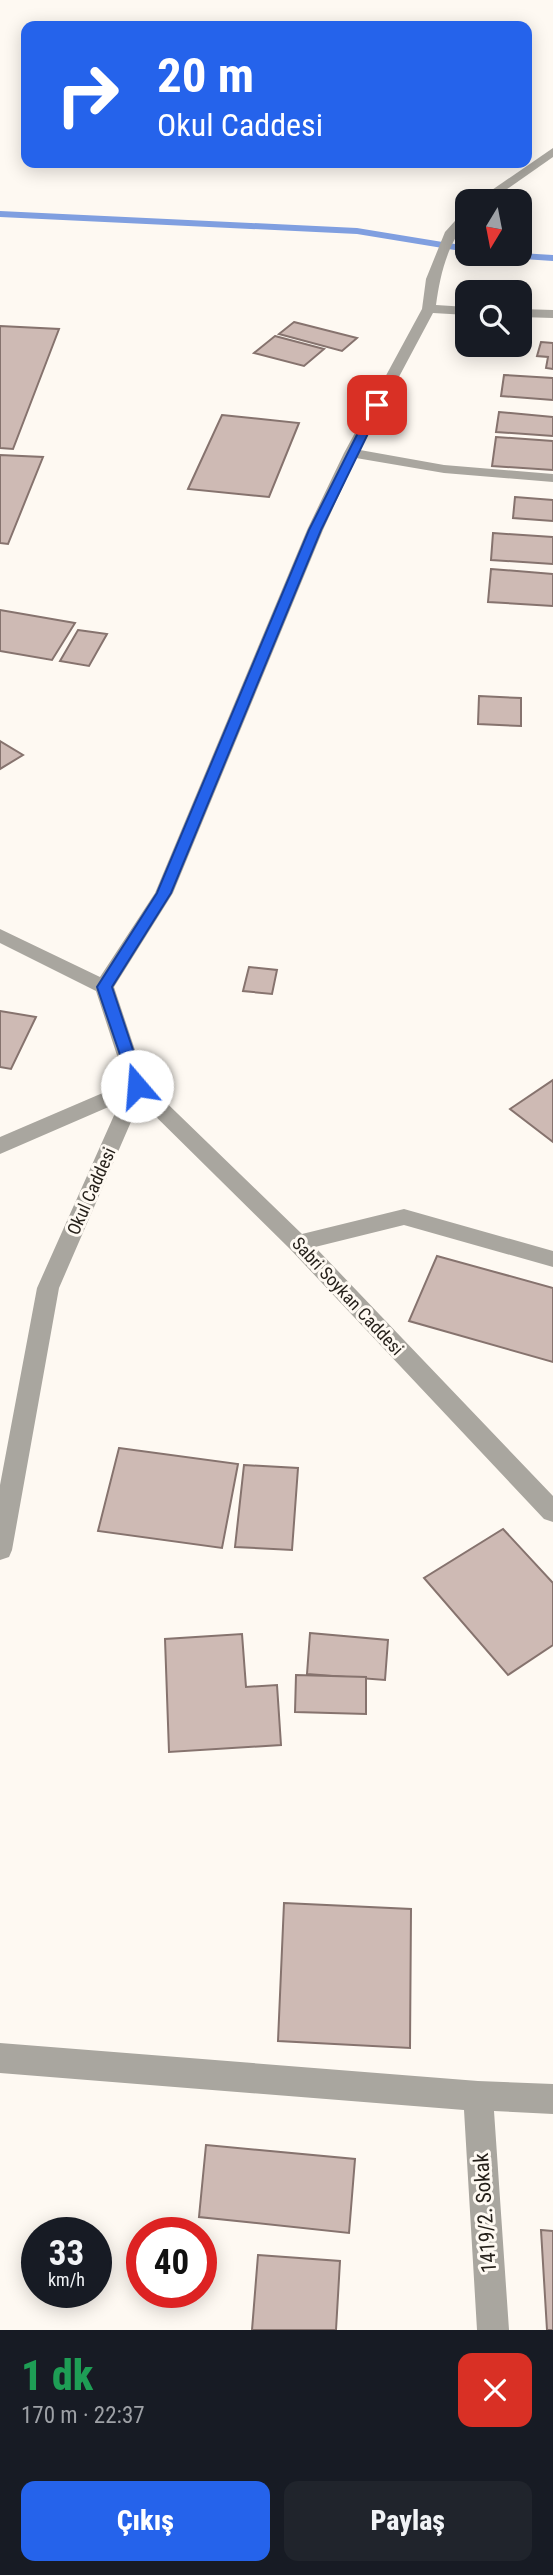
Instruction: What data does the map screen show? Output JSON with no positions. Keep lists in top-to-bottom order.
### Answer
{
  "streets": {
    "street": ["Okul Caddesi", "Sabri Soykan Caddesi", "1419/2. Sokak"]
  },
  "crossings": [
    ["Okul Caddesi", "Sabri Soykan Caddesi"]
  ],
  "north": "bottom",
  "page": {
    "turn": ["20 m", "Okul Caddesi"],
    "speed": "33 km/h",
    "limit": "40",
    "heading": ["1 dk", "170 m · 22:37"],
    "buttons": ["Çıkış", "Paylaş"]
  }
}
